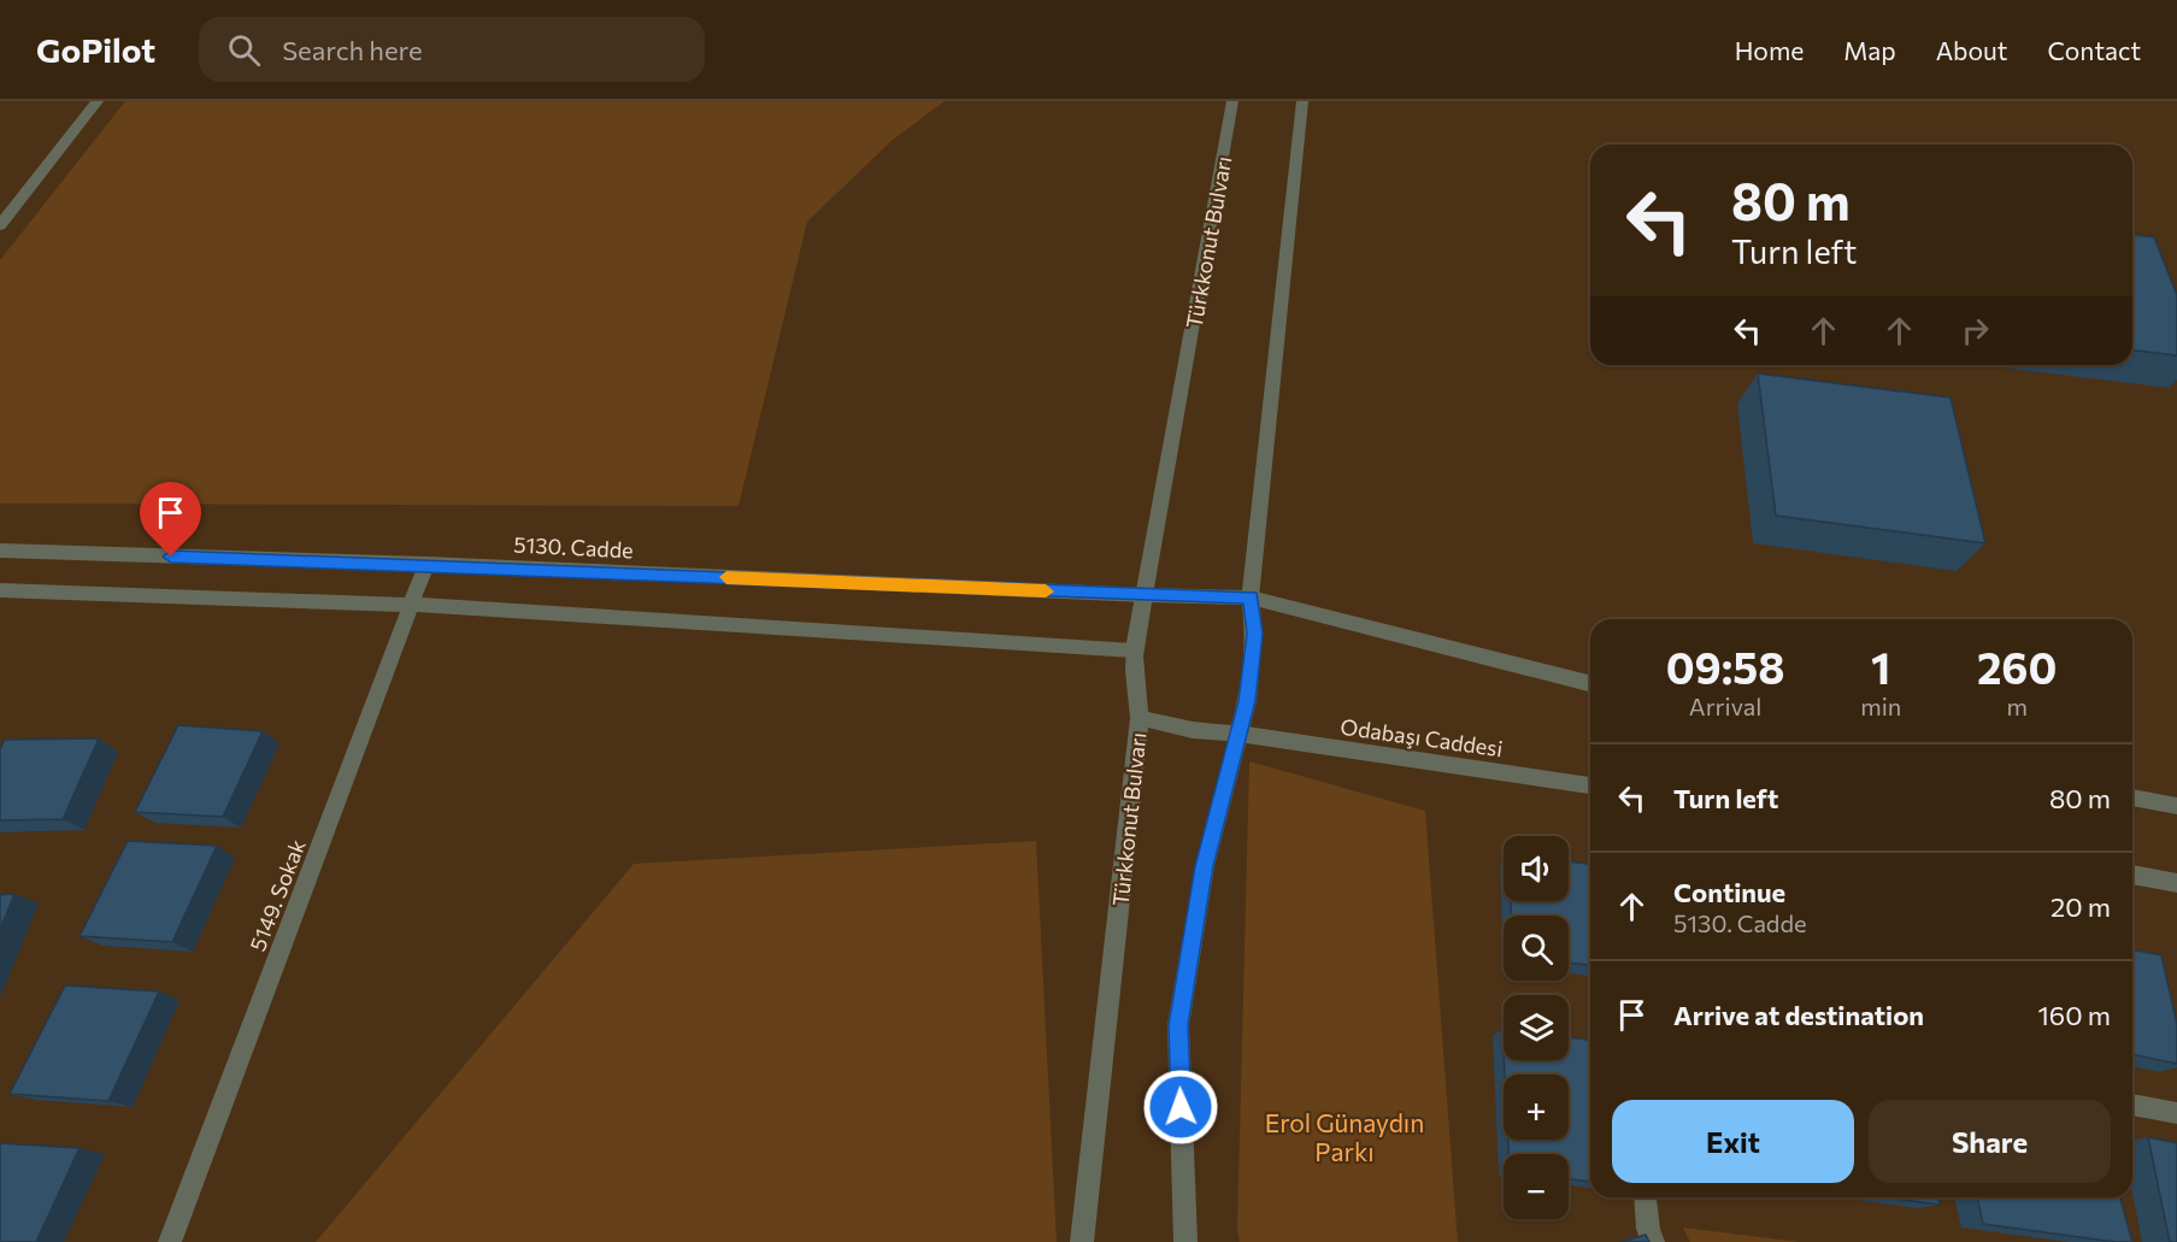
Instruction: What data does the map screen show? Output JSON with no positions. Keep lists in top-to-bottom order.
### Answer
{
  "streets": {
    "street": [
      "Türkkonut Bulvarı",
      "5130. Cadde",
      "Odabaşı Caddesi",
      "5149. Sokak"
    ]
  },
  "crossings": [
    ["Türkkonut Bulvarı", "5130. Cadde"],
    ["Türkkonut Bulvarı", "Odabaşı Caddesi"],
    ["5130. Cadde", "5149. Sokak"]
  ],
  "parks": ["Erol Günaydın Parkı"],
  "page": {
    "header": "GoPilot",
    "search": "Search here",
    "nav": [
      "Home",
      "Map",
      "About",
      "Contact"
    ],
    "turn": ["80 m", "Turn left"],
    "eta": [
      "09:58",
      "Arrival",
      "1",
      "min",
      "260",
      "m"
    ],
    "list": [
      {
        "name": "Turn left",
        "value": "80 m"
      },
      {
        "name": "Continue",
        "note": "5130. Cadde",
        "value": "20 m"
      },
      {
        "name": "Arrive at destination",
        "value": "160 m"
      }
    ],
    "map_buttons": ["+", "−"],
    "buttons": ["Exit", "Share"]
  }
}
